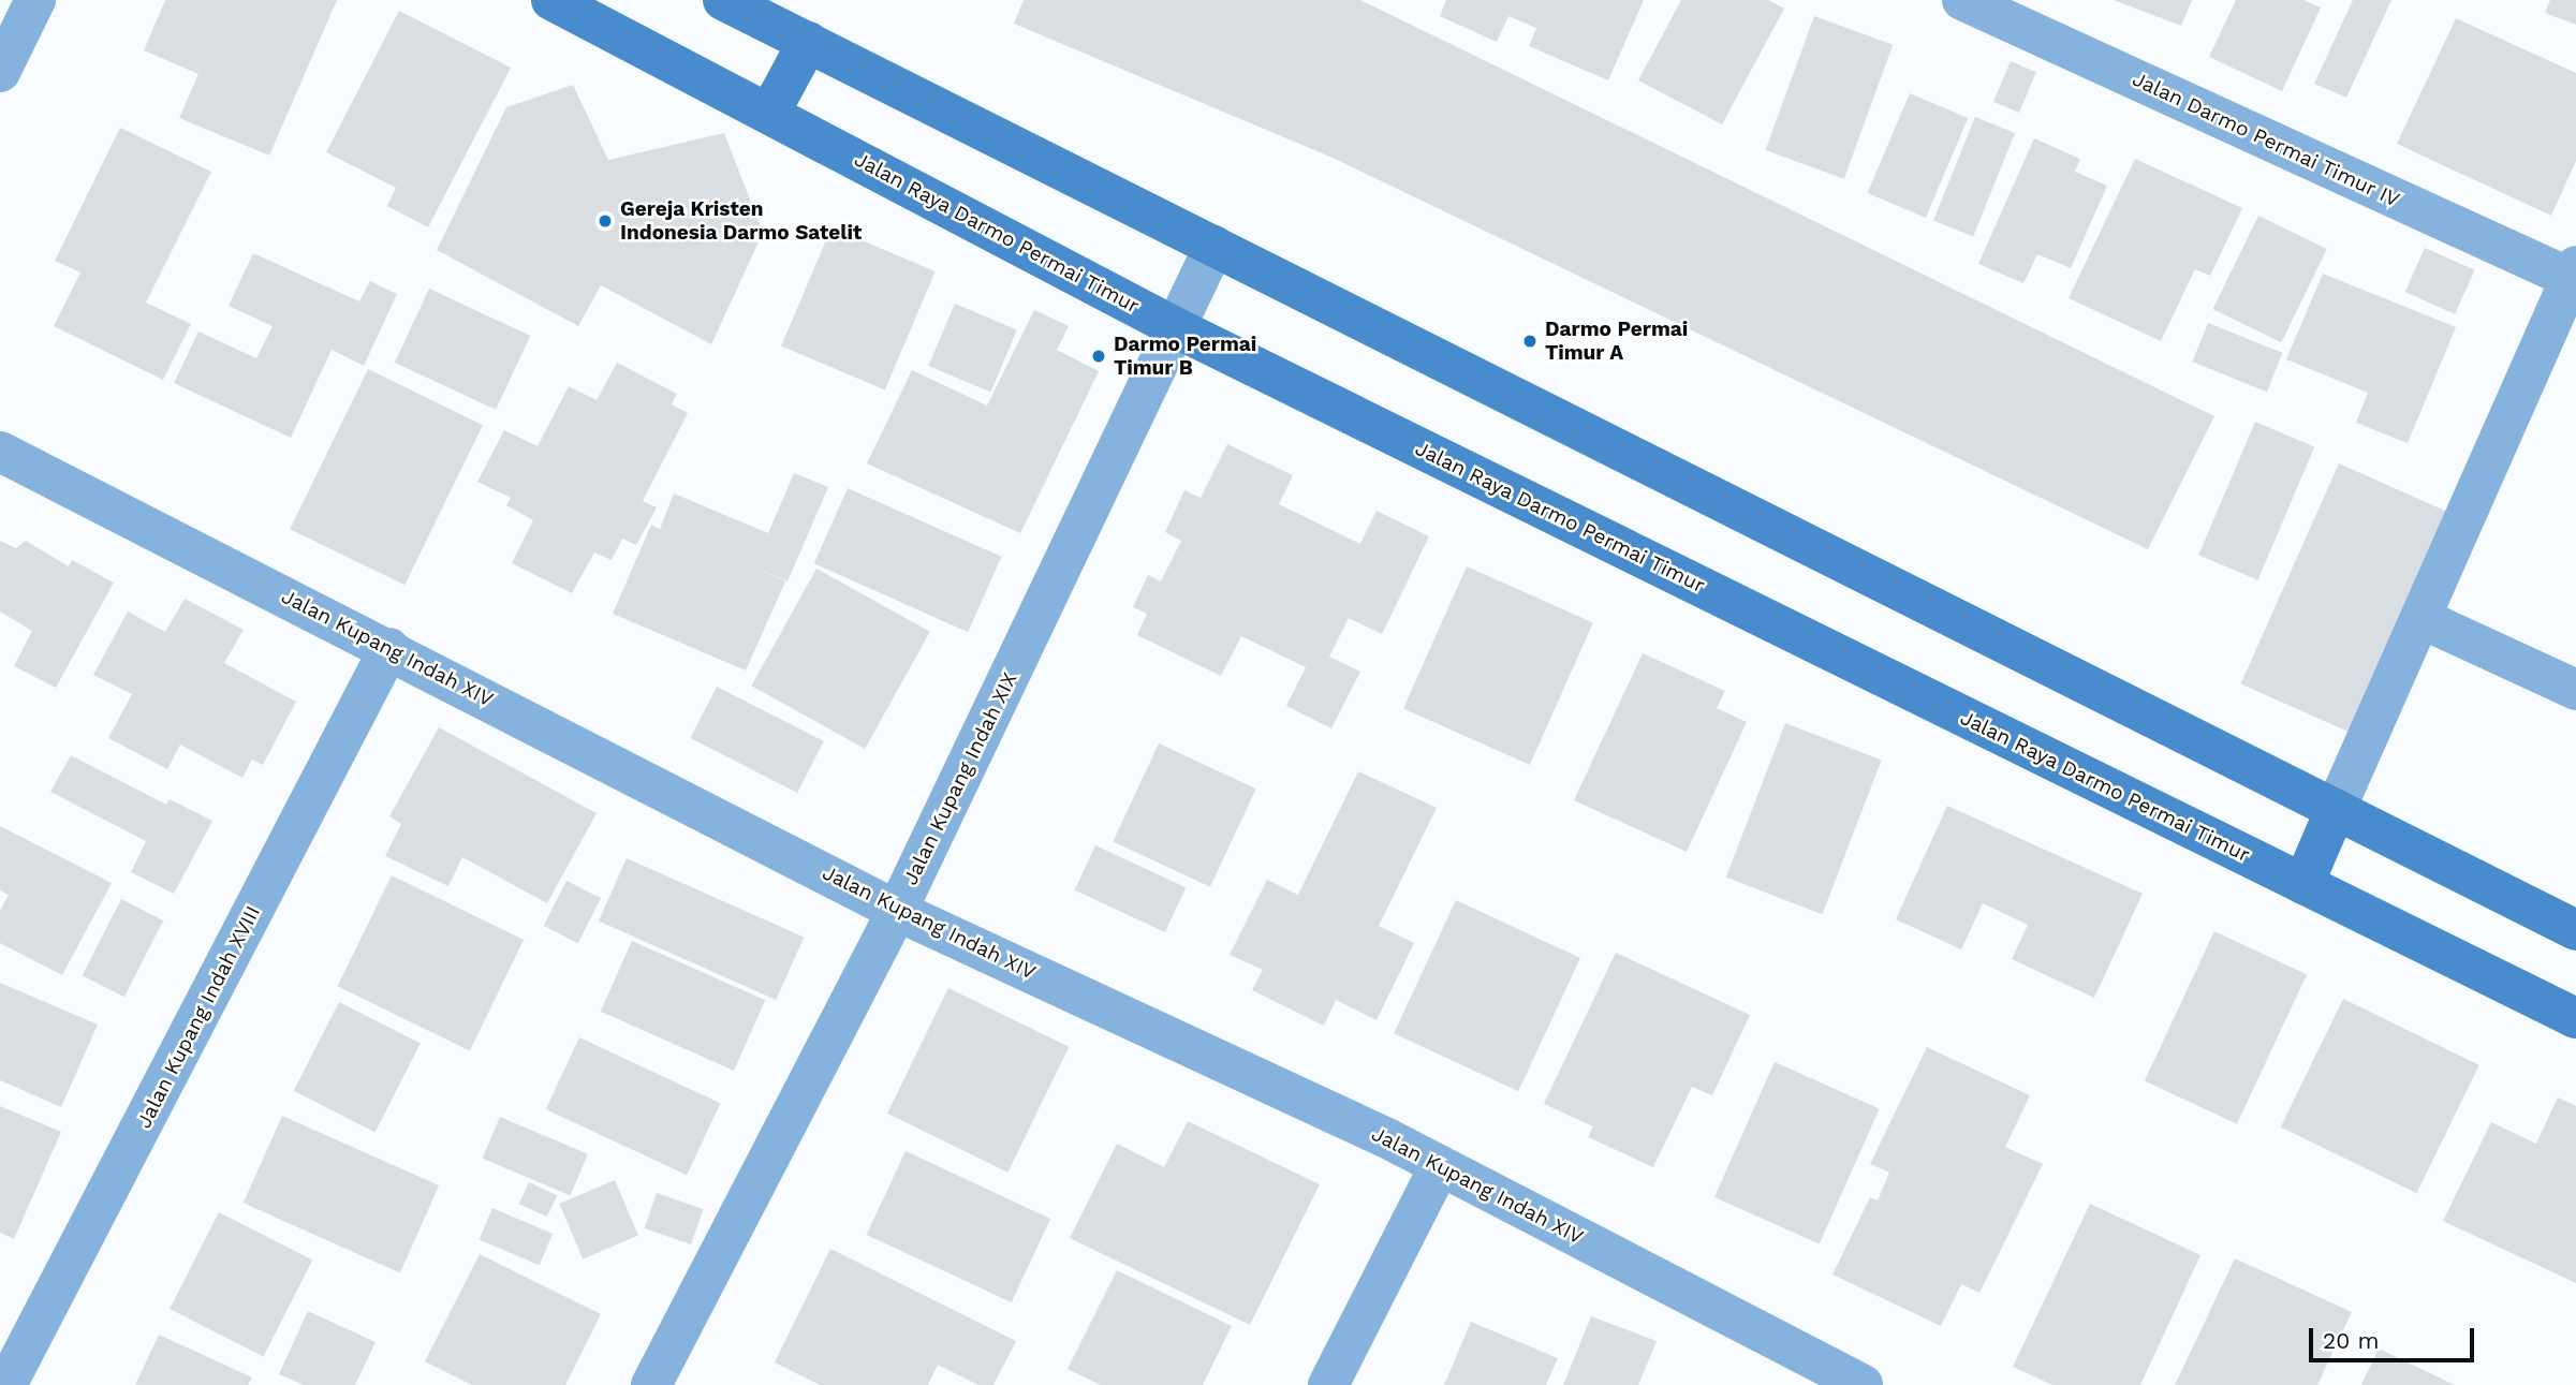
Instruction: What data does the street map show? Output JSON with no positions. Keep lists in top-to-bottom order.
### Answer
{
  "streets": {
    "main road": ["Jalan Raya Darmo Permai Timur"],
    "street": [
      "Jalan Darmo Permai Timur IV",
      "Jalan Kupang Indah XIV",
      "Jalan Kupang Indah XIX",
      "Jalan Kupang Indah XVIII"
    ]
  },
  "crossings": [
    ["Jalan Raya Darmo Permai Timur", "Jalan Kupang Indah XIX"],
    ["Jalan Kupang Indah XIV", "Jalan Kupang Indah XIX"],
    ["Jalan Kupang Indah XIV", "Jalan Kupang Indah XVIII"]
  ],
  "places": ["Gereja Kristen Indonesia Darmo Satelit", "Darmo Permai Timur A", "Darmo Permai Timur B"],
  "scale_bar": "20 m"
}
